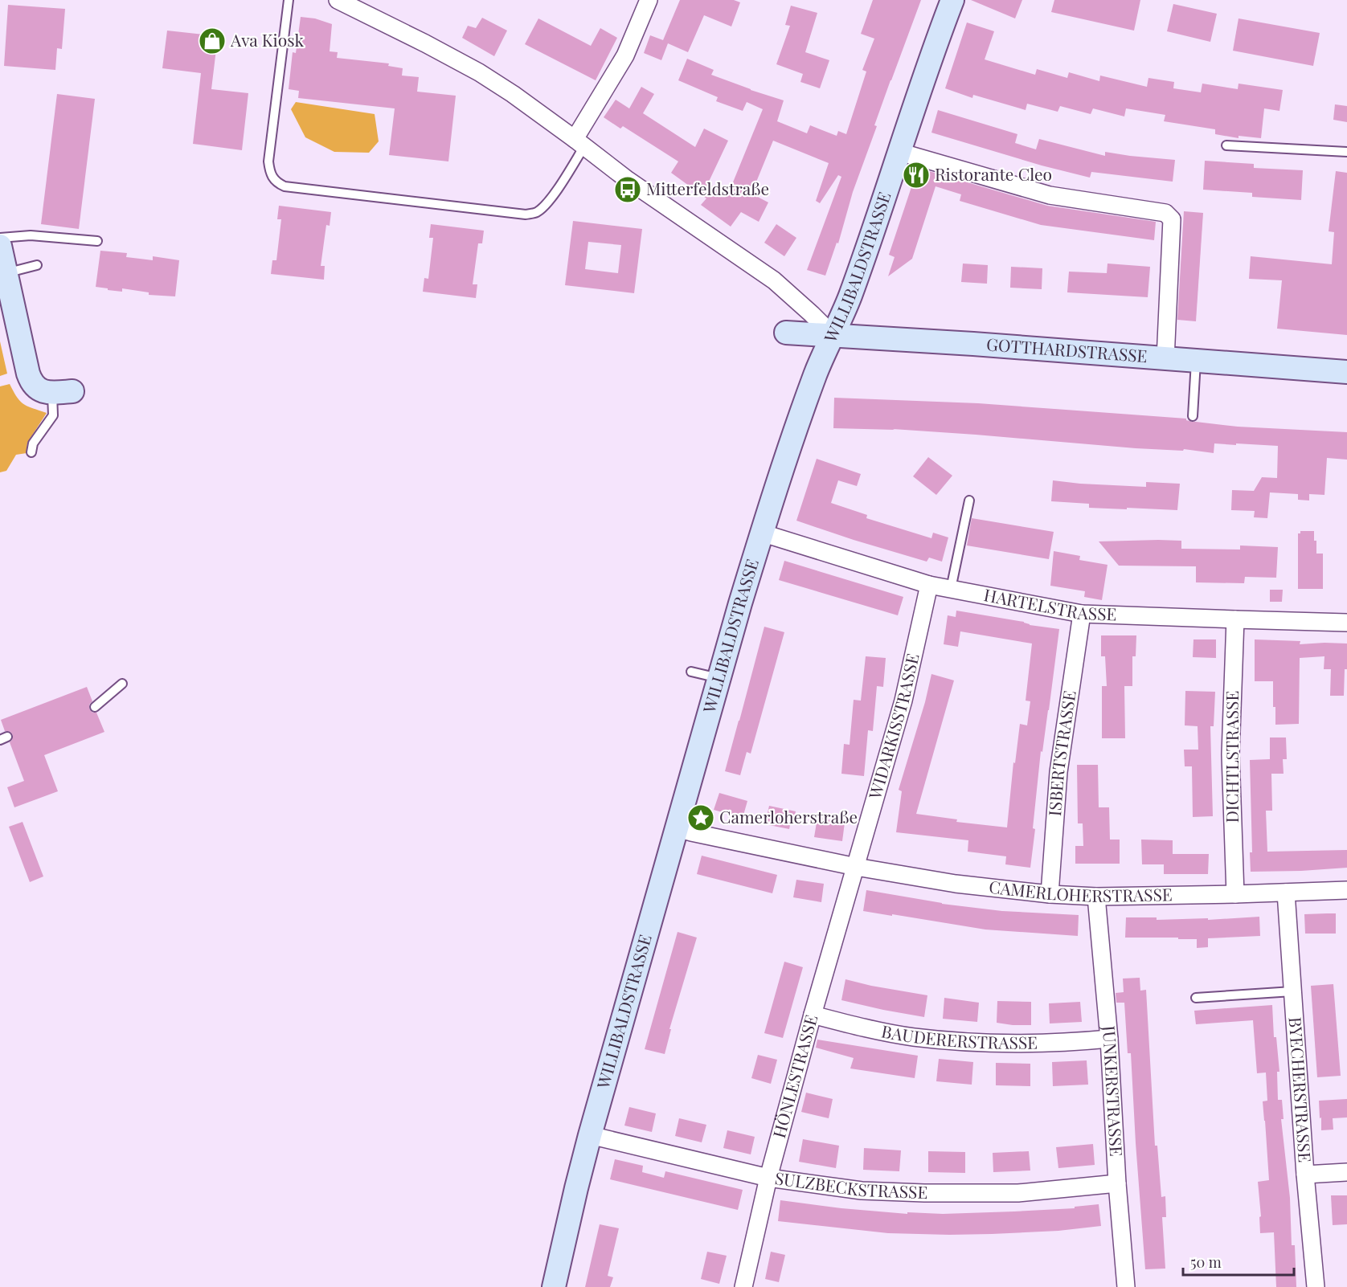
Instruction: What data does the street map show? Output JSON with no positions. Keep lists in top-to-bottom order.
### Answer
{
  "streets": {
    "street": [
      "WILLIBALDSTRASSE",
      "GOTTHARDSTRASSE",
      "HARTELSTRASSE",
      "WIDARKISSTRASSE",
      "ISBERTSTRASSE",
      "DICHTLSTRASSE",
      "CAMERLOHERSTRASSE",
      "BAUDERERSTRASSE",
      "HÖNLESTRASSE",
      "BYECHERSTRASSE",
      "JUNKERSTRASSE",
      "SULZBECKSTRASSE"
    ]
  },
  "crossings": [
    ["WILLIBALDSTRASSE", "GOTTHARDSTRASSE"],
    ["WILLIBALDSTRASSE", "HARTELSTRASSE"],
    ["WILLIBALDSTRASSE", "CAMERLOHERSTRASSE"],
    ["WILLIBALDSTRASSE", "SULZBECKSTRASSE"],
    ["HARTELSTRASSE", "WIDARKISSTRASSE"],
    ["HARTELSTRASSE", "ISBERTSTRASSE"],
    ["HARTELSTRASSE", "DICHTLSTRASSE"],
    ["WIDARKISSTRASSE", "CAMERLOHERSTRASSE"],
    ["WIDARKISSTRASSE", "HÖNLESTRASSE"],
    ["ISBERTSTRASSE", "CAMERLOHERSTRASSE"],
    ["DICHTLSTRASSE", "CAMERLOHERSTRASSE"],
    ["CAMERLOHERSTRASSE", "HÖNLESTRASSE"],
    ["CAMERLOHERSTRASSE", "BYECHERSTRASSE"],
    ["CAMERLOHERSTRASSE", "JUNKERSTRASSE"],
    ["BAUDERERSTRASSE", "HÖNLESTRASSE"],
    ["BAUDERERSTRASSE", "JUNKERSTRASSE"],
    ["HÖNLESTRASSE", "SULZBECKSTRASSE"],
    ["JUNKERSTRASSE", "SULZBECKSTRASSE"]
  ],
  "places": {
    "shop": ["Ava Kiosk"],
    "restaurant": ["Ristorante Cleo"],
    "bus stop": ["Mitterfeldstraße"],
    "place": ["Camerloherstraße"]
  },
  "scale_bar": "50 m"
}
